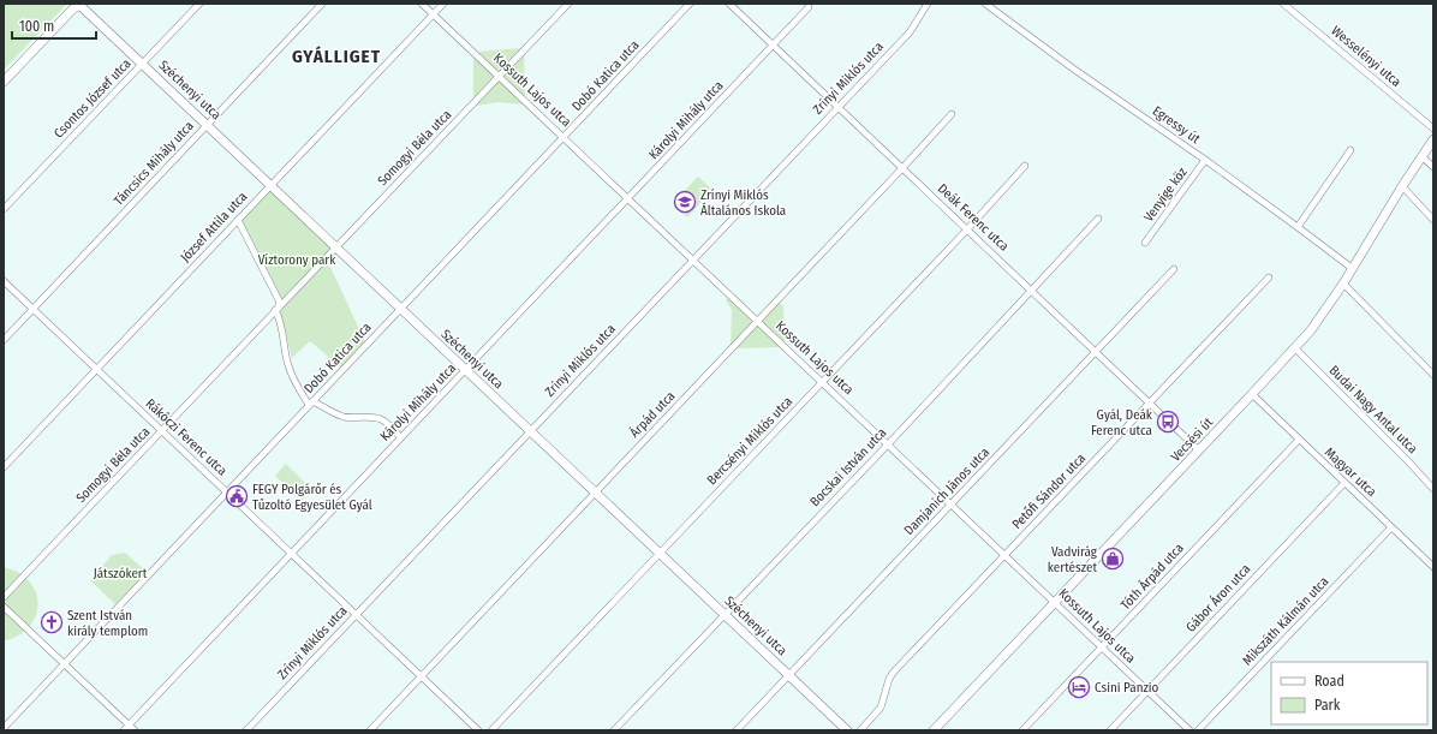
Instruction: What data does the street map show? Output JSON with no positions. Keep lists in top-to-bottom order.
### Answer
{
  "streets": {
    "street": [
      "Wesselényi utca",
      "Dobó Katica utca",
      "Zrínyi Miklós utca",
      "Széchenyi utca",
      "Kossuth Lajos utca",
      "Csontos József utca",
      "Károlyi Mihály utca",
      "Egressy út",
      "Somogyi Béla utca",
      "Táncsics Mihály utca",
      "Venyige köz",
      "Deák Ferenc utca",
      "József Attila utca",
      "Budai Nagy Antal utca",
      "Árpád utca",
      "Rákóczi Ferenc utca",
      "Vecsési út",
      "Bercsényi Miklós utca",
      "Bocskai István utca",
      "Magyar utca",
      "Damjanich János utca",
      "Petőfi Sándor utca",
      "Tóth Árpád utca",
      "Gábor Áron utca",
      "Mikszáth Kálmán utca"
    ]
  },
  "crossings": [
    ["Dobó Katica utca", "Széchenyi utca"],
    ["Dobó Katica utca", "Kossuth Lajos utca"],
    ["Dobó Katica utca", "Rákóczi Ferenc utca"],
    ["Zrínyi Miklós utca", "Széchenyi utca"],
    ["Zrínyi Miklós utca", "Kossuth Lajos utca"],
    ["Zrínyi Miklós utca", "Deák Ferenc utca"],
    ["Zrínyi Miklós utca", "Rákóczi Ferenc utca"],
    ["Széchenyi utca", "Csontos József utca"],
    ["Széchenyi utca", "Károlyi Mihály utca"],
    ["Széchenyi utca", "Somogyi Béla utca"],
    ["Széchenyi utca", "Táncsics Mihály utca"],
    ["Széchenyi utca", "József Attila utca"],
    ["Széchenyi utca", "Árpád utca"],
    ["Széchenyi utca", "Bercsényi Miklós utca"],
    ["Széchenyi utca", "Bocskai István utca"],
    ["Széchenyi utca", "Damjanich János utca"],
    ["Kossuth Lajos utca", "Károlyi Mihály utca"],
    ["Kossuth Lajos utca", "Somogyi Béla utca"],
    ["Kossuth Lajos utca", "József Attila utca"],
    ["Kossuth Lajos utca", "Árpád utca"],
    ["Kossuth Lajos utca", "Vecsési út"],
    ["Kossuth Lajos utca", "Bercsényi Miklós utca"],
    ["Kossuth Lajos utca", "Bocskai István utca"],
    ["Kossuth Lajos utca", "Damjanich János utca"],
    ["Kossuth Lajos utca", "Petőfi Sándor utca"],
    ["Kossuth Lajos utca", "Tóth Árpád utca"],
    ["Kossuth Lajos utca", "Gábor Áron utca"],
    ["Károlyi Mihály utca", "Deák Ferenc utca"],
    ["Károlyi Mihály utca", "Rákóczi Ferenc utca"],
    ["Egressy út", "Venyige köz"],
    ["Egressy út", "Vecsési út"],
    ["Somogyi Béla utca", "Rákóczi Ferenc utca"],
    ["Táncsics Mihály utca", "Rákóczi Ferenc utca"],
    ["Deák Ferenc utca", "Árpád utca"],
    ["Deák Ferenc utca", "Vecsési út"],
    ["Deák Ferenc utca", "Bercsényi Miklós utca"],
    ["Deák Ferenc utca", "Bocskai István utca"],
    ["Deák Ferenc utca", "Damjanich János utca"],
    ["Deák Ferenc utca", "Petőfi Sándor utca"],
    ["József Attila utca", "Rákóczi Ferenc utca"],
    ["Budai Nagy Antal utca", "Vecsési út"],
    ["Árpád utca", "Rákóczi Ferenc utca"],
    ["Vecsési út", "Magyar utca"],
    ["Magyar utca", "Tóth Árpád utca"],
    ["Magyar utca", "Gábor Áron utca"],
    ["Magyar utca", "Mikszáth Kálmán utca"]
  ],
  "districts": ["GYÁLLIGET"],
  "parks": ["Víztorony park", "Játszókert"],
  "places": {
    "school or university": ["Zrínyi Miklós Általános Iskola"],
    "bus stop": ["Gyál, Deák Ferenc utca"],
    "public building": ["FEGY Polgárőr és Tűzoltó Egyesület Gyál"],
    "shop": ["Vadvirág kertészet"],
    "church": ["Szent István király templom"],
    "hotel": ["Csini Panzio"]
  },
  "legend": ["Road", "Park"],
  "scale_bar": "100 m"
}
